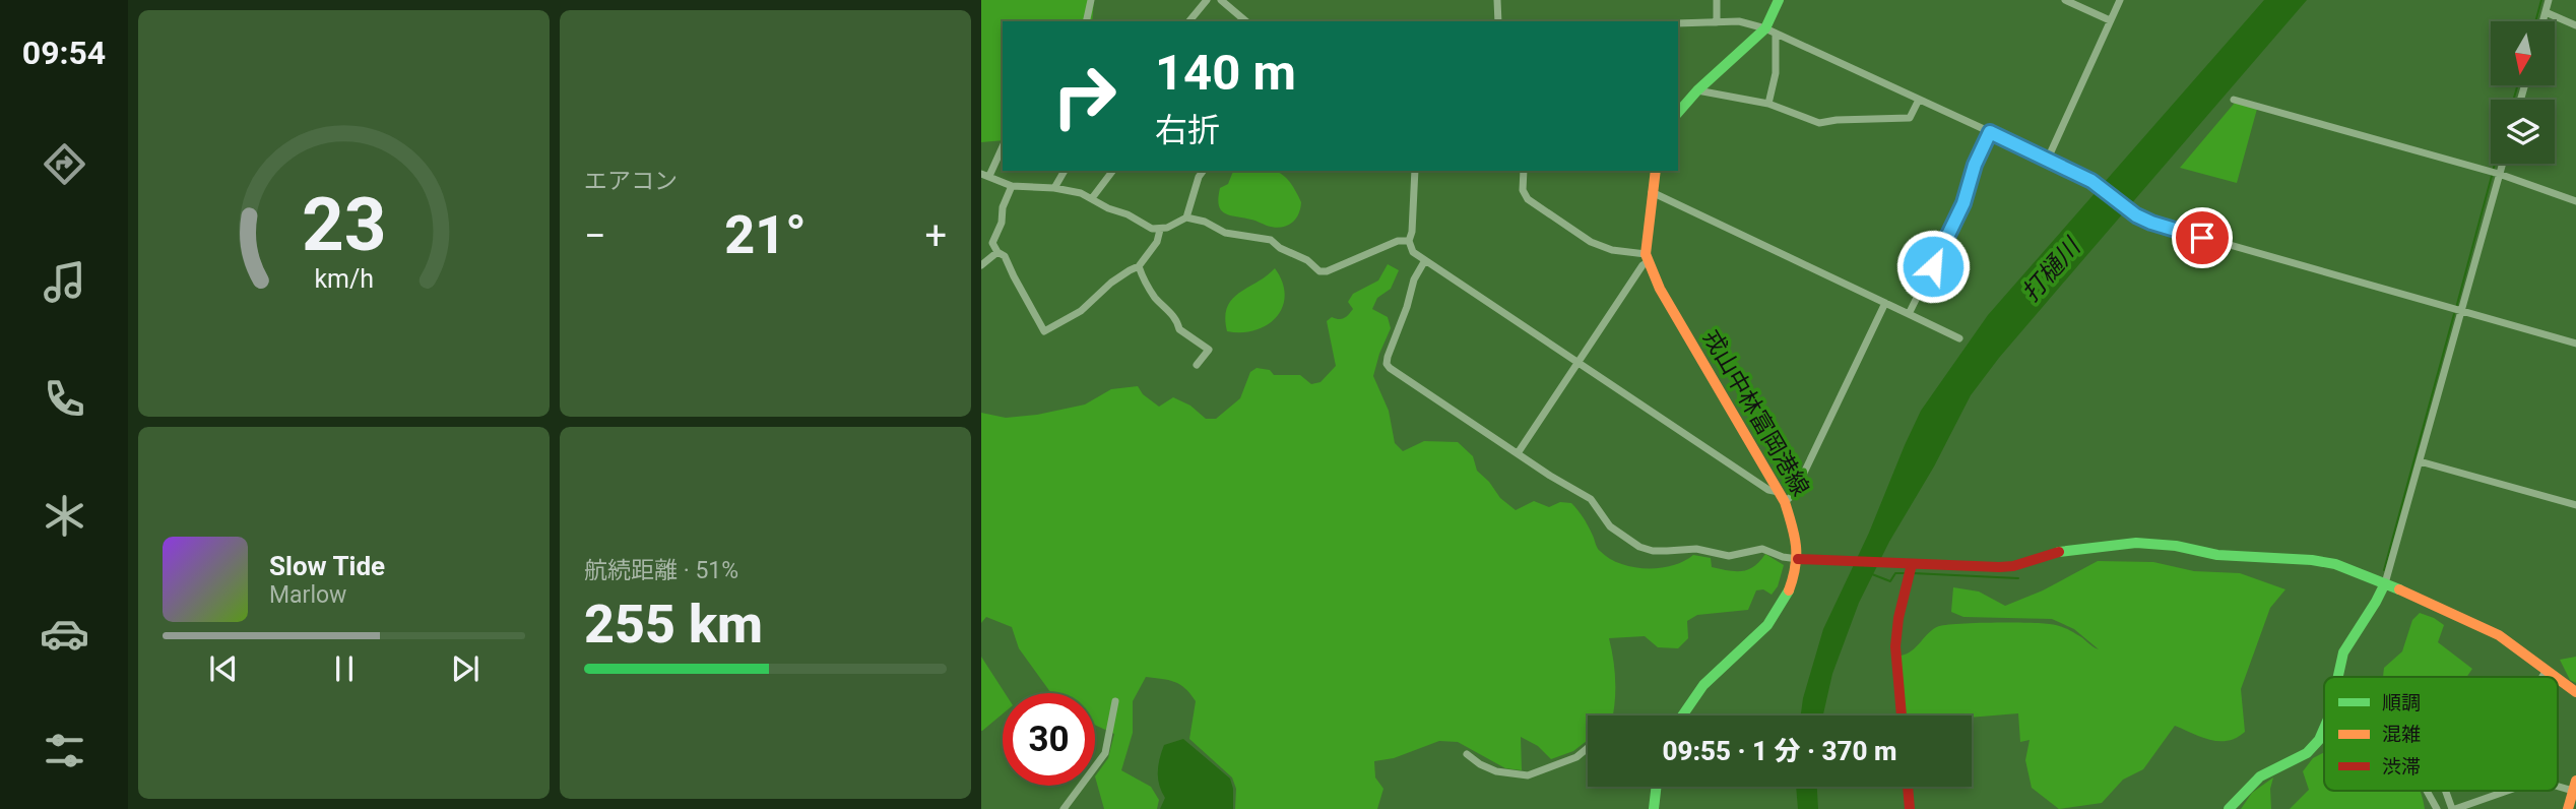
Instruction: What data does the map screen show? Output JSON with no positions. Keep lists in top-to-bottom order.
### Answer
{
  "streets": {
    "street": ["戎山中林富岡港線"]
  },
  "water": ["打樋川"],
  "legend": ["順調", "混雑", "渋滞"],
  "north": "bottom",
  "page": {
    "tabs": "09:54",
    "tile": [
      "エアコン",
      ["航続距離 · 51%", "255 km"]
    ],
    "turn": ["140 m", "右折"],
    "heat": ["−", "21°", "+"],
    "song": ["Slow Tide", "Marlow"],
    "limit": "30",
    "trip": "09:55 · 1 分 · 370 m",
    "gauge": ["23", "km/h"]
  }
}
